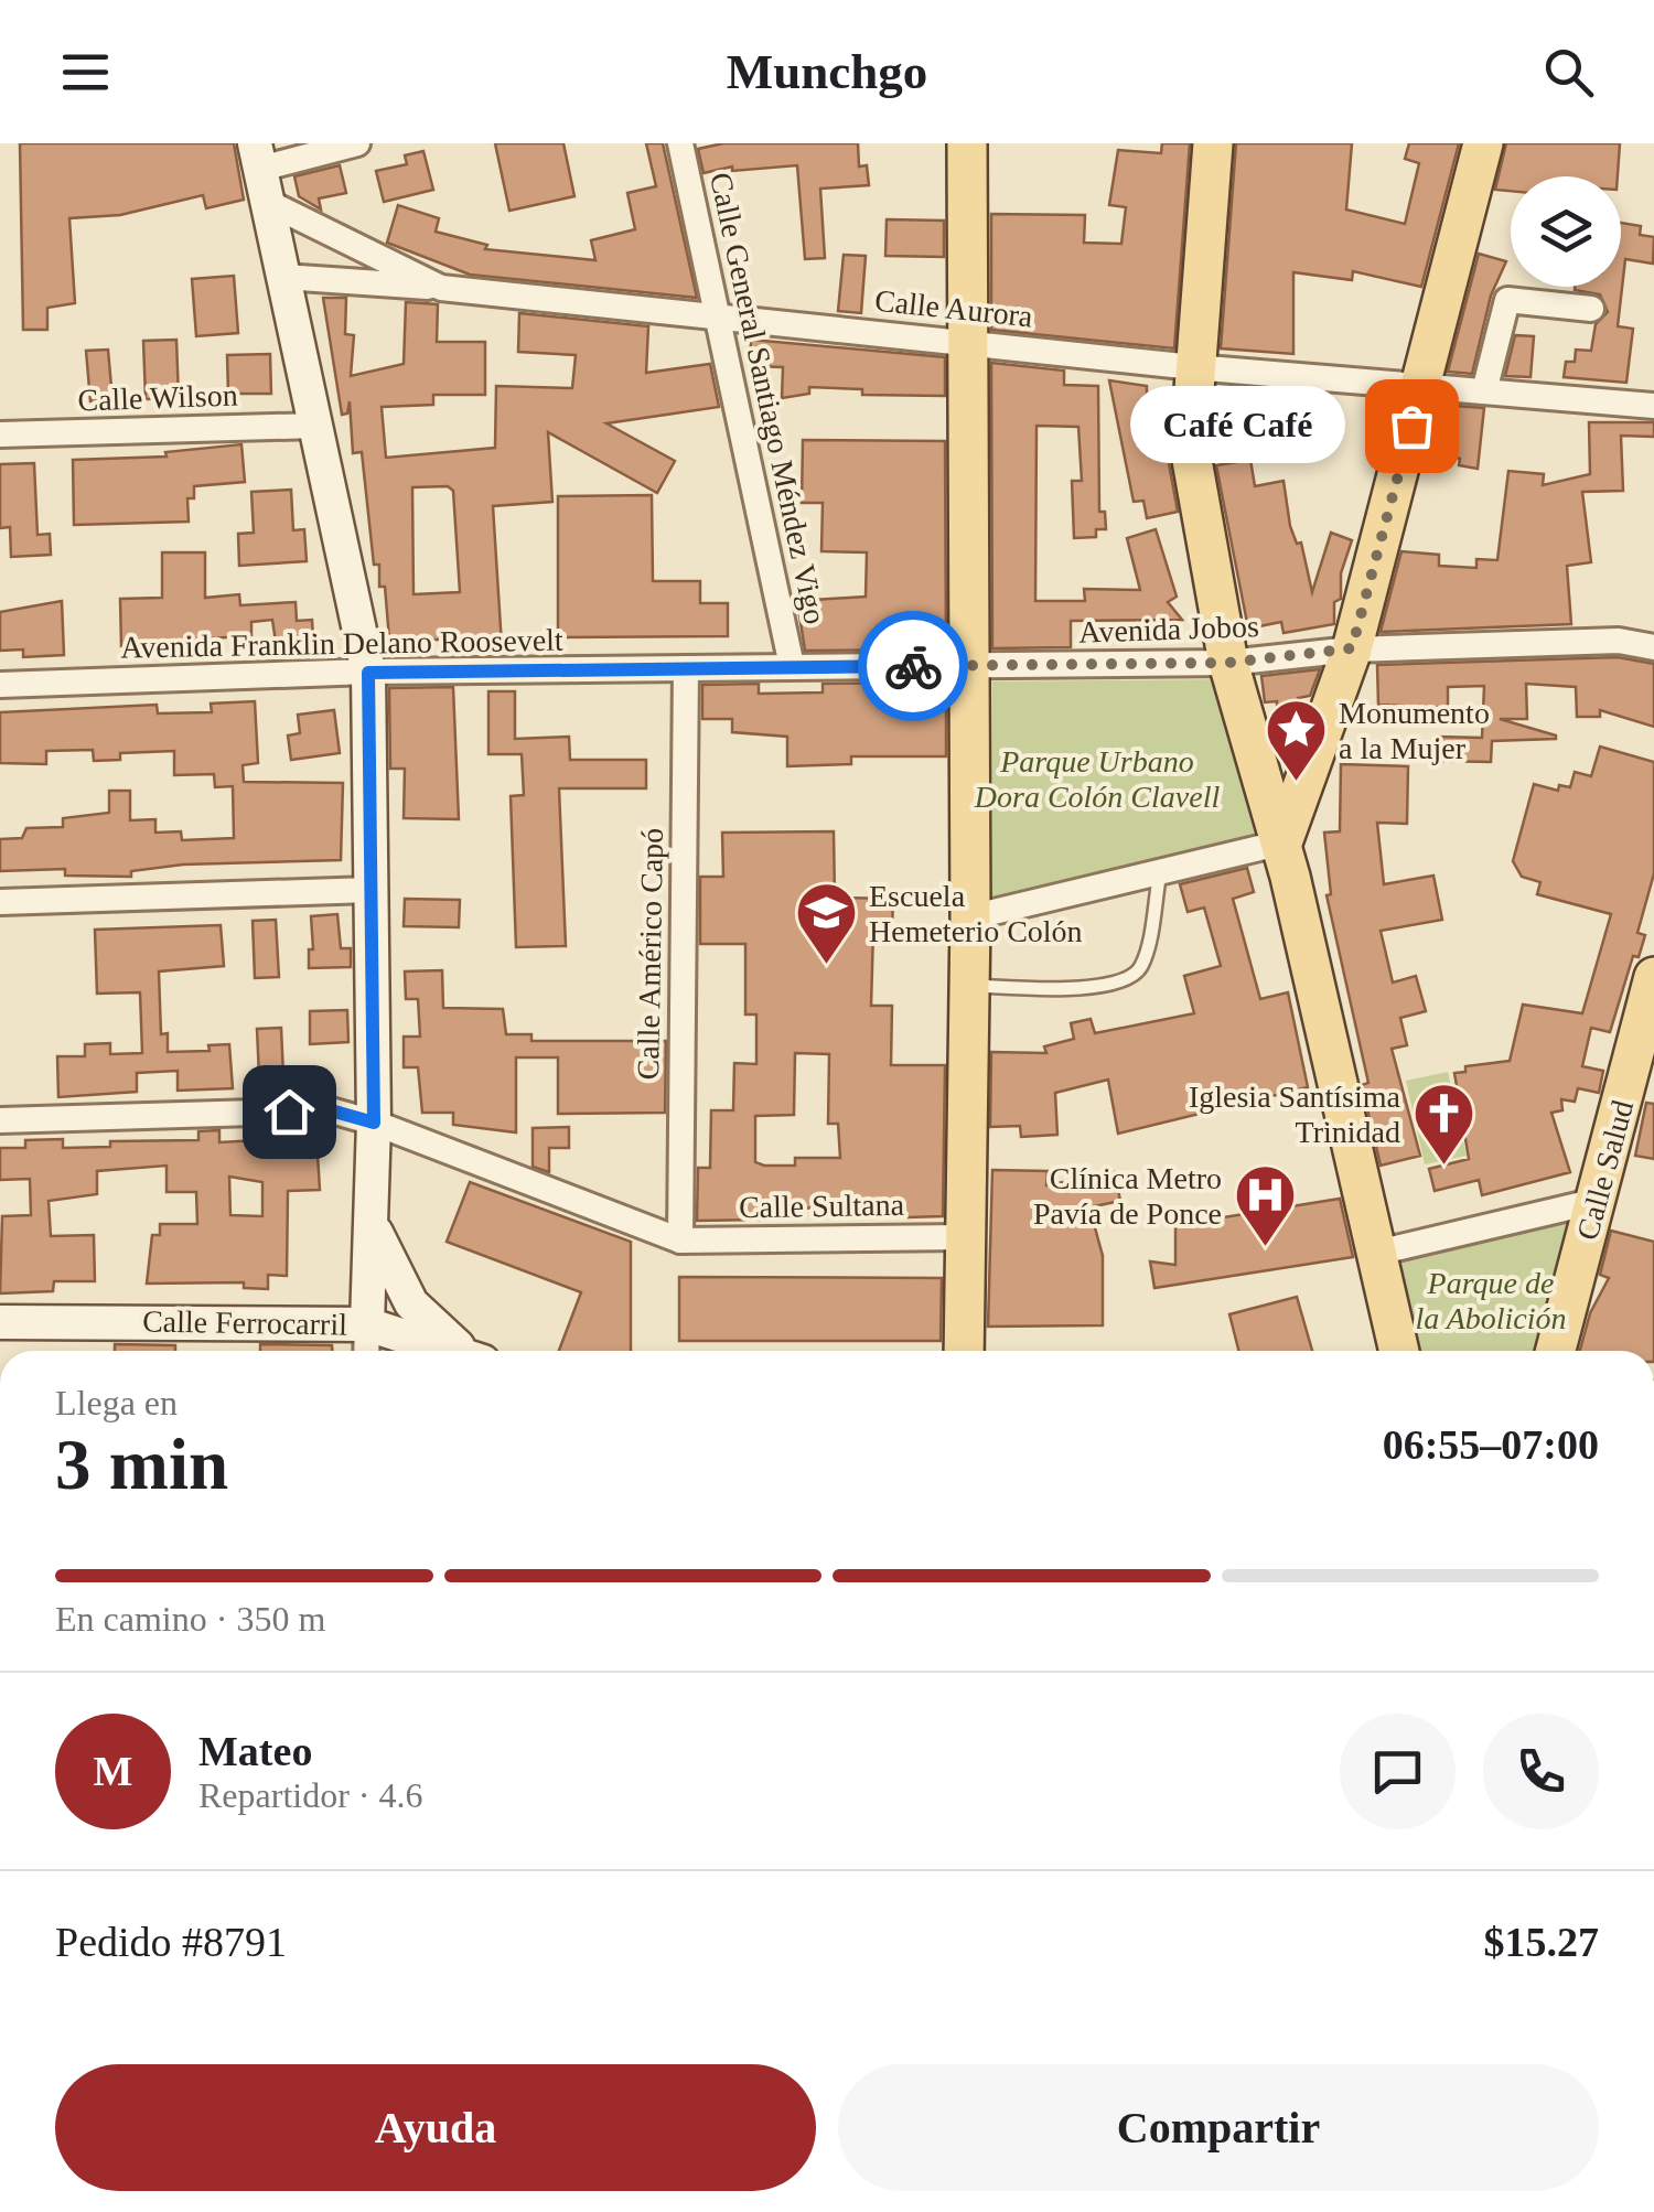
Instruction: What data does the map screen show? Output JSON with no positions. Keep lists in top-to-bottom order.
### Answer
{
  "streets": {
    "main road": ["Calle Salud"],
    "street": [
      "Calle Aurora",
      "Calle Wilson",
      "Calle General Santiago Méndez Vigo",
      "Avenida Jobos",
      "Avenida Franklin Delano Roosevelt",
      "Calle Américo Capó",
      "Calle Sultana",
      "Calle Ferrocarril"
    ]
  },
  "crossings": [
    ["Calle Aurora", "Calle General Santiago Méndez Vigo"],
    ["Calle General Santiago Méndez Vigo", "Avenida Jobos"],
    ["Avenida Jobos", "Avenida Franklin Delano Roosevelt"],
    ["Avenida Jobos", "Calle Américo Capó"],
    ["Avenida Franklin Delano Roosevelt", "Calle Américo Capó"],
    ["Calle Américo Capó", "Calle Sultana"]
  ],
  "parks": ["Parque Urbano Dora Colón Clavell", "Parque de la Abolición"],
  "places": {
    "other": ["Café Café"],
    "place": ["Monumento a la Mujer"],
    "school or university": ["Escuela Hemeterio Colón"],
    "church": ["Iglesia Santísima Trinidad"],
    "hospital": ["Clínica Metro Pavía de Ponce"]
  },
  "page": {
    "header": "Munchgo",
    "bubble": "Café Café",
    "heading": ["3 min", "Llega en", "06:55–07:00"],
    "panel": [
      "Mateo",
      "Repartidor · 4.6",
      "Pedido #8791",
      "$15.27"
    ],
    "bar": "En camino · 350 m",
    "round": "M",
    "buttons": ["Ayuda", "Compartir"]
  }
}
